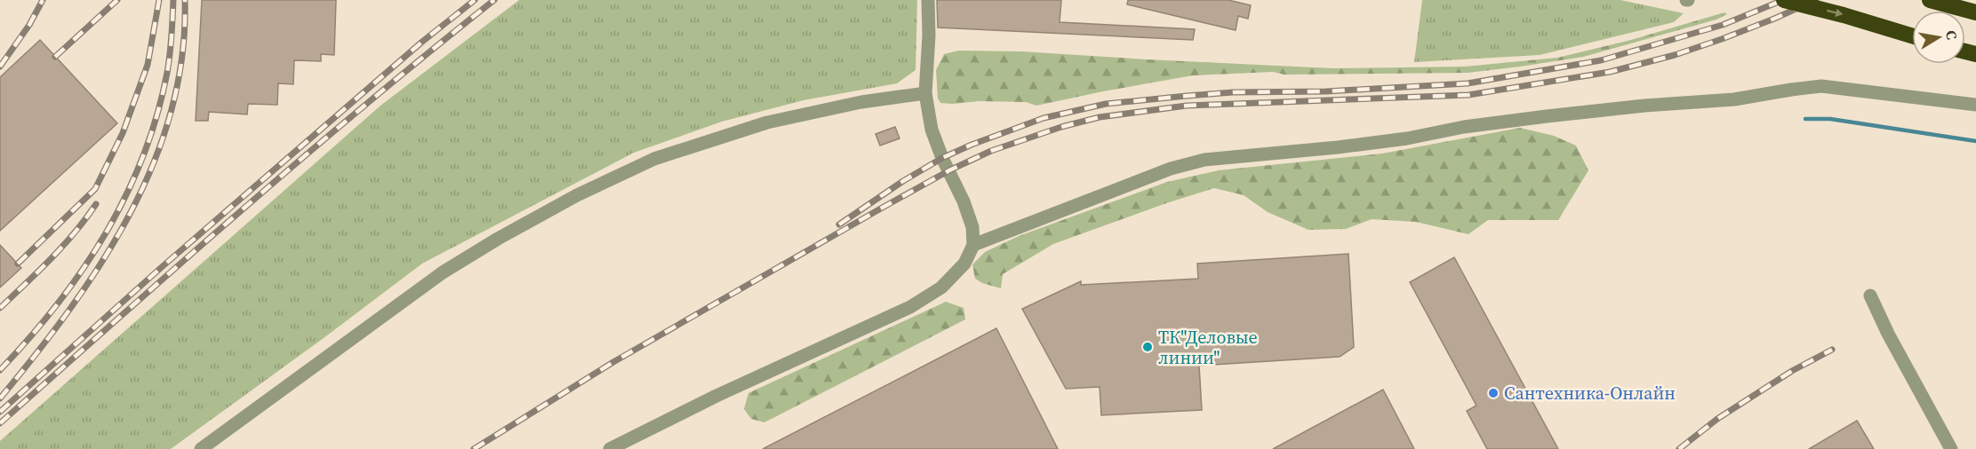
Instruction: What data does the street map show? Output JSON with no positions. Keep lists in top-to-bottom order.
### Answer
{
  "places": ["ТК\"Деловые линии\"", "Сантехника-Онлайн"],
  "north": "right"
}
